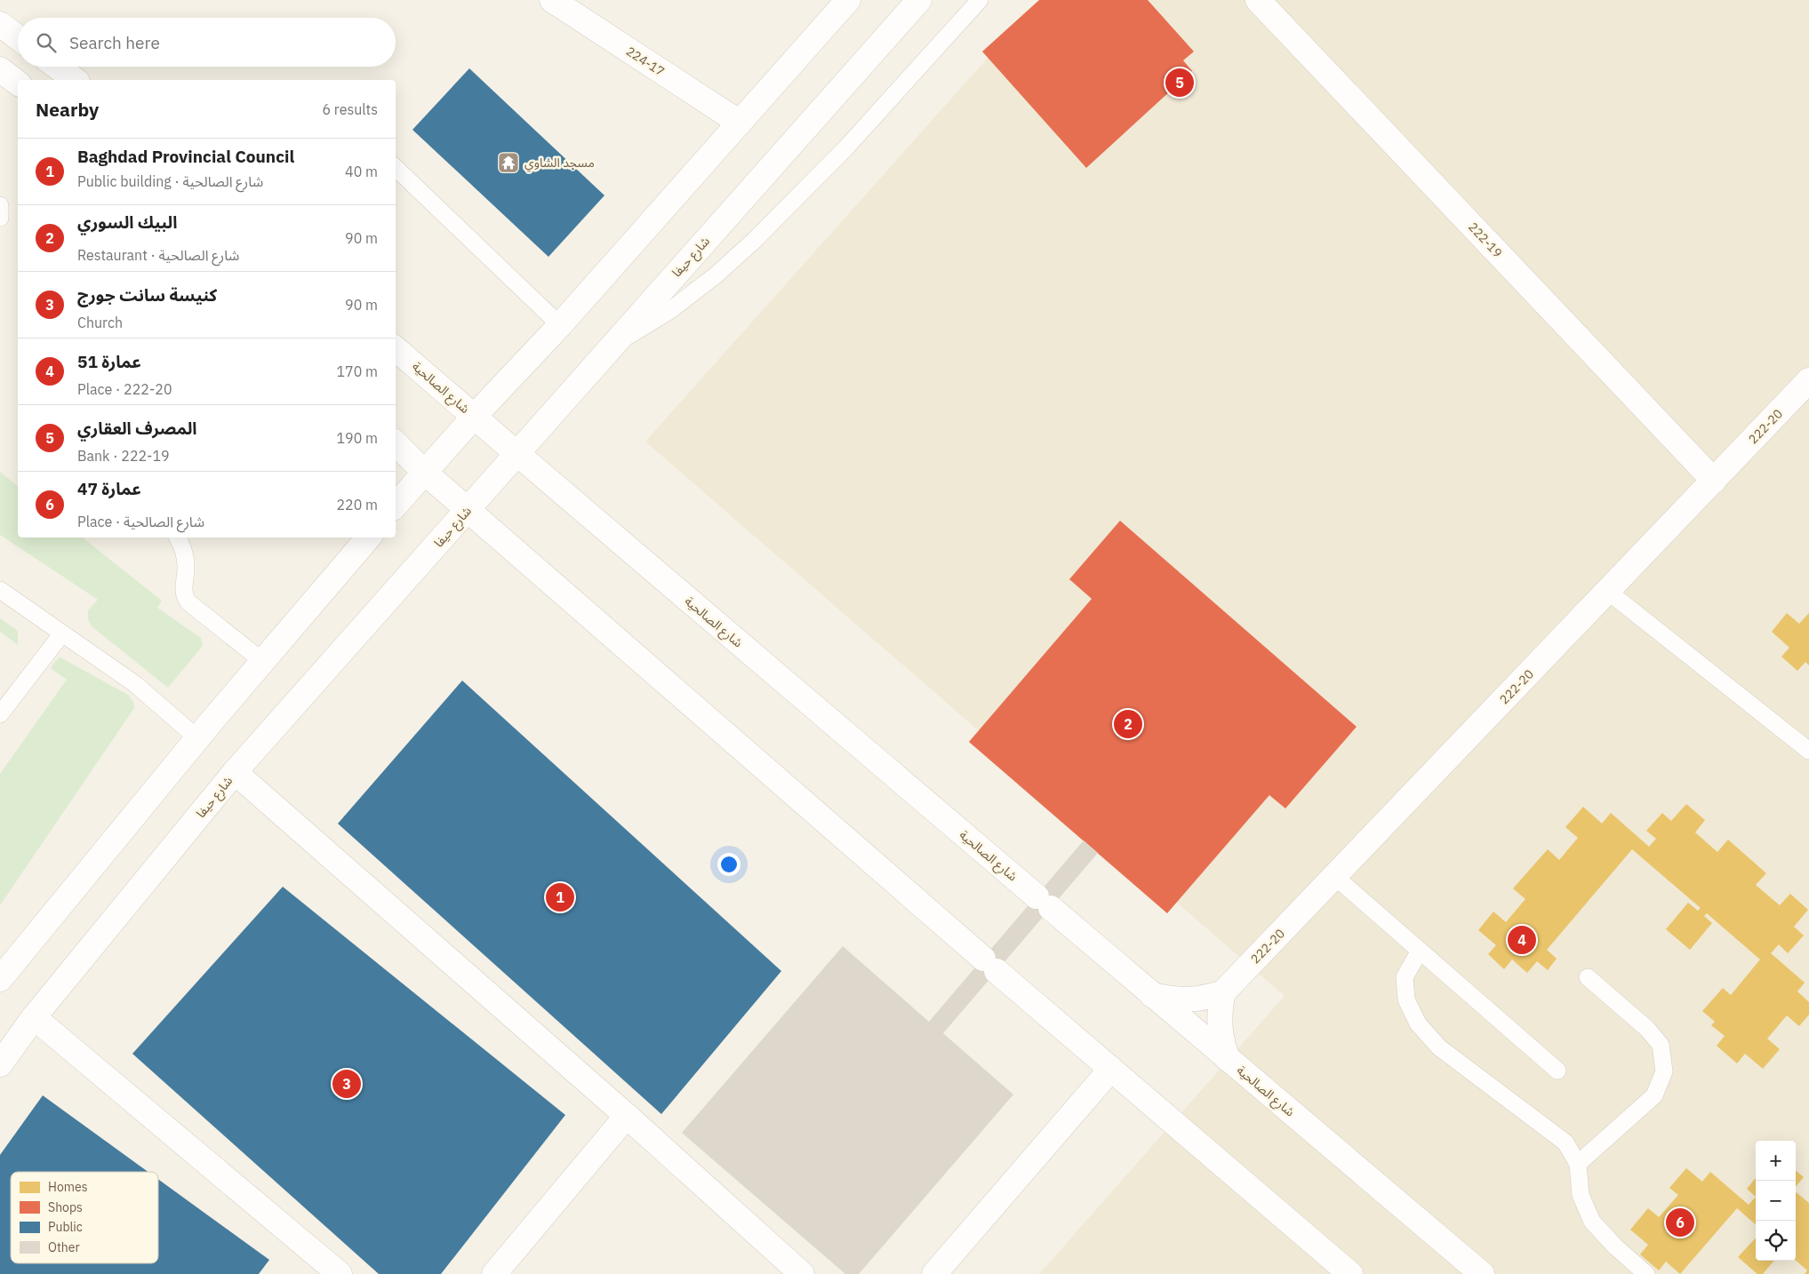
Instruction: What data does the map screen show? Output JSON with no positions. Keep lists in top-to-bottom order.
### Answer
{
  "streets": {
    "main road": [
      "224-17",
      "222-19",
      "شارع حيفا",
      "شارع الصالحية",
      "222-20"
    ]
  },
  "crossings": [
    ["222-19", "222-20"],
    ["شارع حيفا", "شارع الصالحية"]
  ],
  "places": {
    "temple": ["مسجد الشاوي"]
  },
  "legend": [
    "Homes",
    "Shops",
    "Public",
    "Other"
  ],
  "page": {
    "search": "Search here",
    "pins": [
      "5",
      "2",
      "1",
      "4",
      "3",
      "6"
    ],
    "heading": ["Nearby", "6 results"],
    "list": [
      {
        "mark": "1",
        "name": "Baghdad Provincial Council",
        "note": "Public building · شارع الصالحية",
        "value": "40 m"
      },
      {
        "mark": "2",
        "name": "البيك السوري",
        "note": "Restaurant · شارع الصالحية",
        "value": "90 m"
      },
      {
        "mark": "3",
        "name": "كنيسة سانت جورج",
        "note": "Church",
        "value": "90 m"
      },
      {
        "mark": "4",
        "name": "عمارة 51",
        "note": "Place · 222-20",
        "value": "170 m"
      },
      {
        "mark": "5",
        "name": "المصرف العقاري",
        "note": "Bank · 222-19",
        "value": "190 m"
      },
      {
        "mark": "6",
        "name": "عمارة 47",
        "note": "Place · شارع الصالحية",
        "value": "220 m"
      }
    ],
    "map_buttons": ["+", "−"]
  }
}
